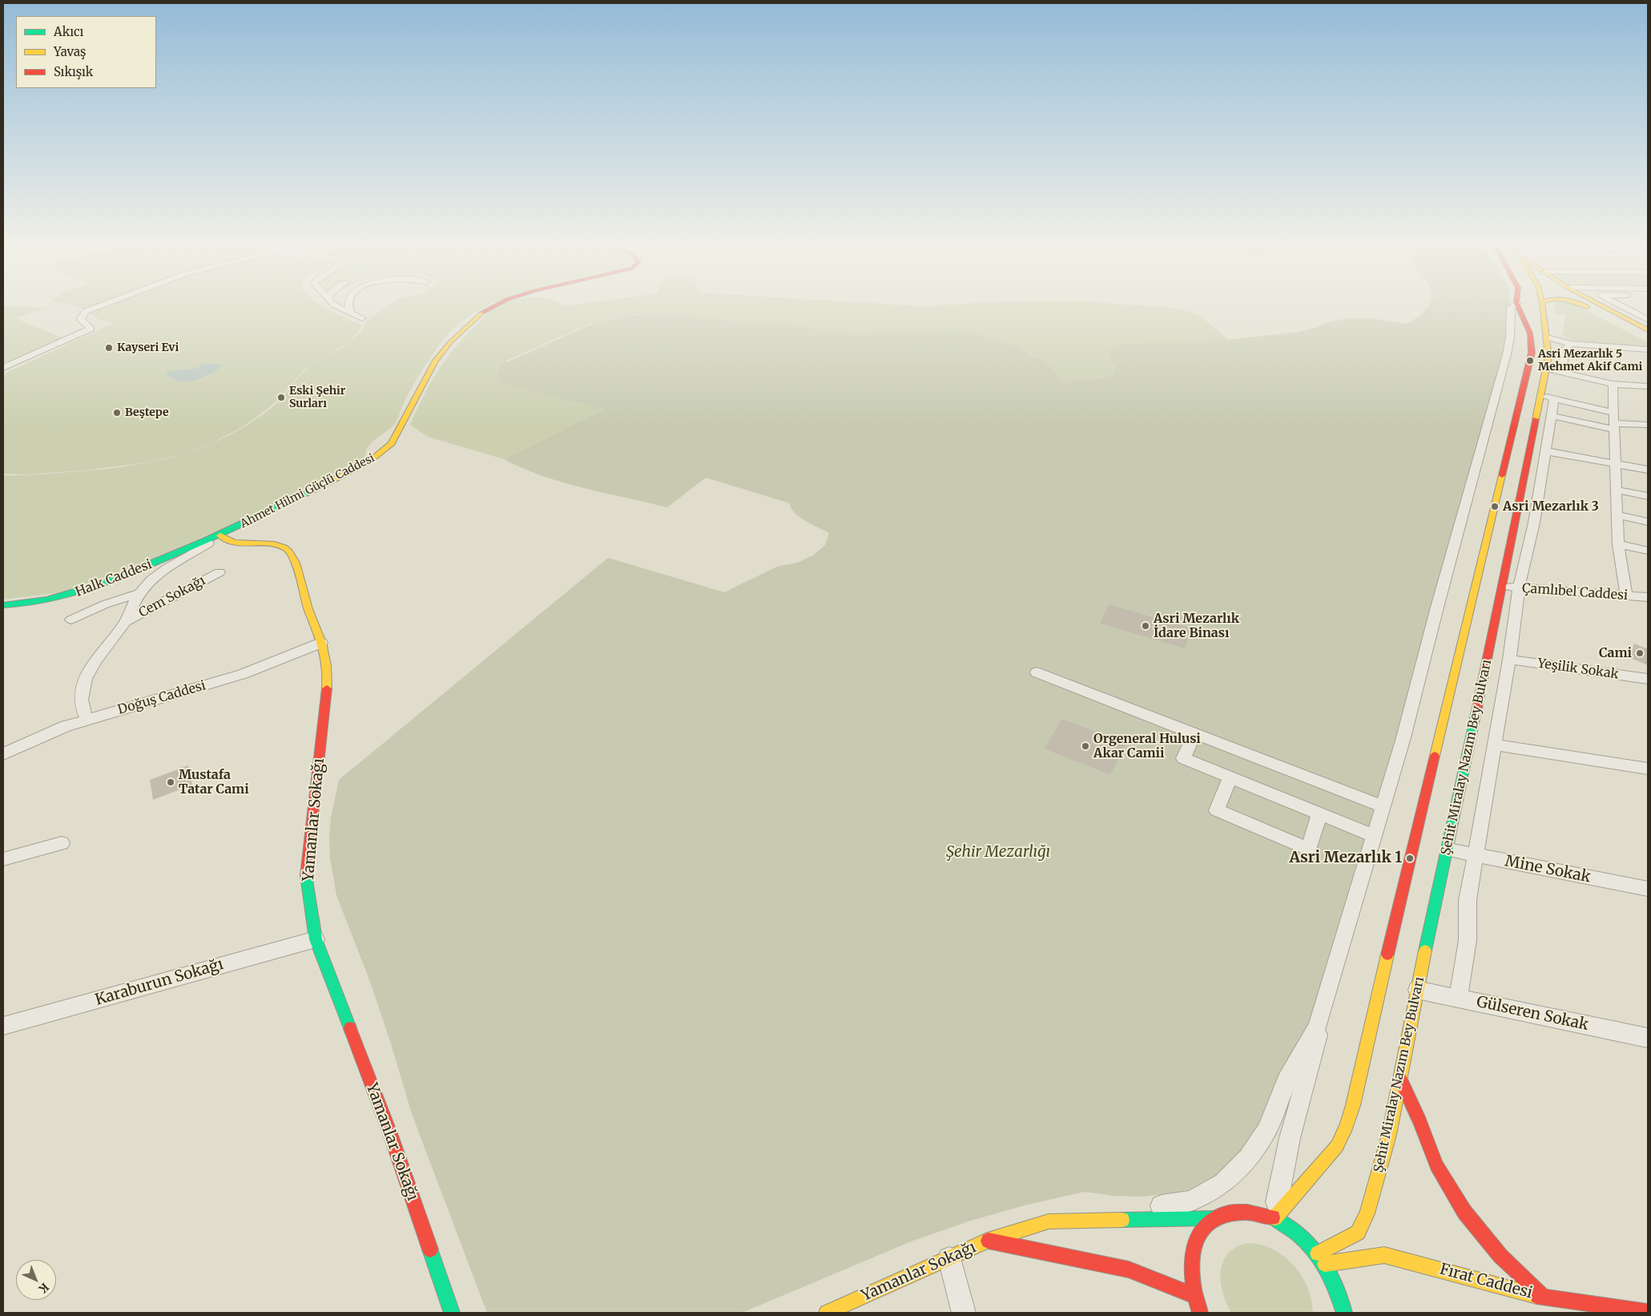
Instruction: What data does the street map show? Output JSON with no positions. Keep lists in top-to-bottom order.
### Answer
{
  "streets": {
    "main road": [
      "Ahmet Hilmi Güçlü Caddesi",
      "Halk Caddesi",
      "Şehit Miralay Nazım Bey Bulvarı",
      "Yamanlar Sokağı",
      "Fırat Caddesi"
    ],
    "street": [
      "Çamlıbel Caddesi",
      "Cem Sokağı",
      "Yeşilik Sokak",
      "Doğuş Caddesi",
      "Mine Sokak",
      "Karaburun Sokağı",
      "Gülseren Sokak"
    ]
  },
  "crossings": [
    ["Ahmet Hilmi Güçlü Caddesi", "Halk Caddesi"],
    ["Ahmet Hilmi Güçlü Caddesi", "Yamanlar Sokağı"],
    ["Halk Caddesi", "Yamanlar Sokağı"],
    ["Çamlıbel Caddesi", "Şehit Miralay Nazım Bey Bulvarı"],
    ["Doğuş Caddesi", "Yamanlar Sokağı"],
    ["Şehit Miralay Nazım Bey Bulvarı", "Mine Sokak"],
    ["Şehit Miralay Nazım Bey Bulvarı", "Gülseren Sokak"],
    ["Yamanlar Sokağı", "Karaburun Sokağı"]
  ],
  "parks": ["Şehir Mezarlığı"],
  "places": [
    "Kayseri Evi",
    "Asri Mezarlık 5 Mehmet Akif Cami",
    "Eski Şehir Surları",
    "Beştepe",
    "Asri Mezarlık 3",
    "Asri Mezarlık İdare Binası",
    "Cami",
    "Orgeneral Hulusi Akar Camii",
    "Mustafa Tatar Cami",
    "Asri Mezarlık 1"
  ],
  "legend": ["Akıcı", "Yavaş", "Sıkışık"],
  "north": "bottom right"
}
